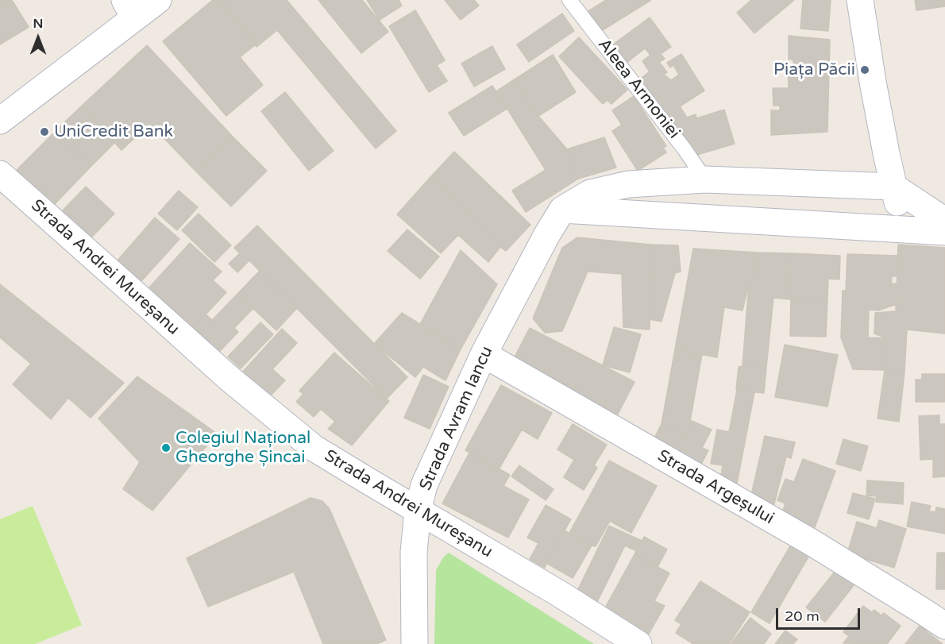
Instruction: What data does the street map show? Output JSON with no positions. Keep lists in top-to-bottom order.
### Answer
{
  "streets": {
    "street": ["Strada Andrei Mureșanu", "Strada Avram Iancu", "Strada Argeșului"],
    "lane": ["Aleea Armoniei"]
  },
  "crossings": [
    ["Strada Andrei Mureșanu", "Strada Avram Iancu"],
    ["Strada Avram Iancu", "Strada Argeșului"]
  ],
  "places": ["Piața Păcii", "UniCredit Bank", "Colegiul Național Gheorghe Șincai"],
  "scale_bar": "20 m",
  "north": "top"
}
